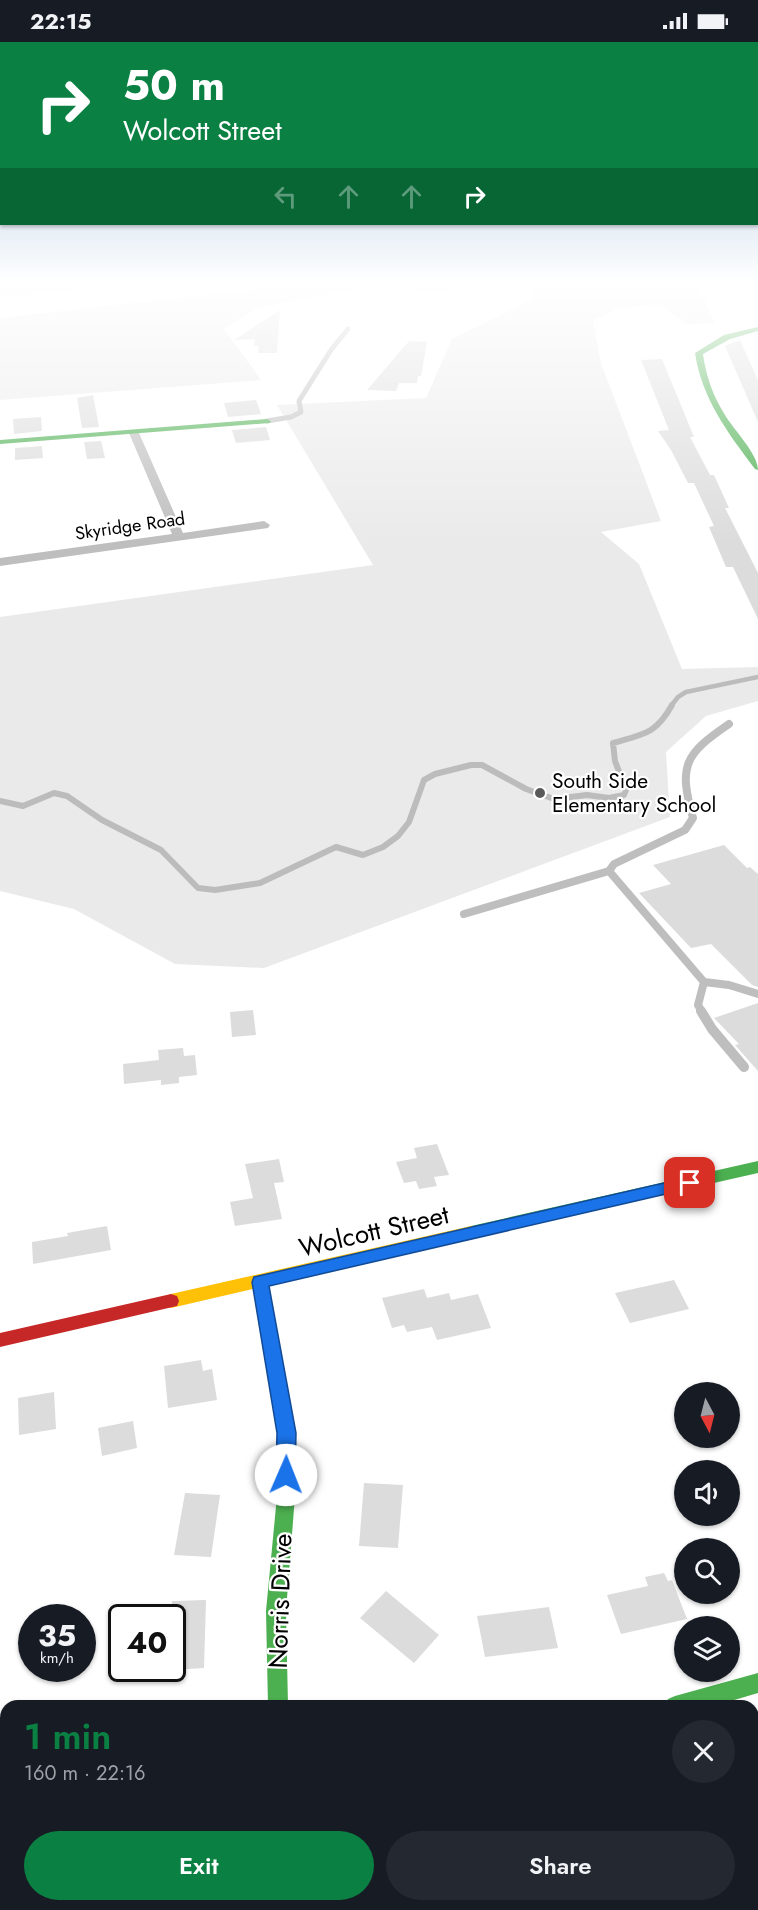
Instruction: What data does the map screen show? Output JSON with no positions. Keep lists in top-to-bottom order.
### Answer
{
  "streets": {
    "street": ["Skyridge Road", "Wolcott Street", "Norris Drive"]
  },
  "crossings": [
    ["Wolcott Street", "Norris Drive"]
  ],
  "places": ["South Side Elementary School"],
  "north": "bottom",
  "page": {
    "status": "22:15",
    "turn": ["50 m", "Wolcott Street"],
    "speed": "35 km/h",
    "limit": "40",
    "heading": ["1 min", "160 m · 22:16"],
    "buttons": ["Exit", "Share"]
  }
}
